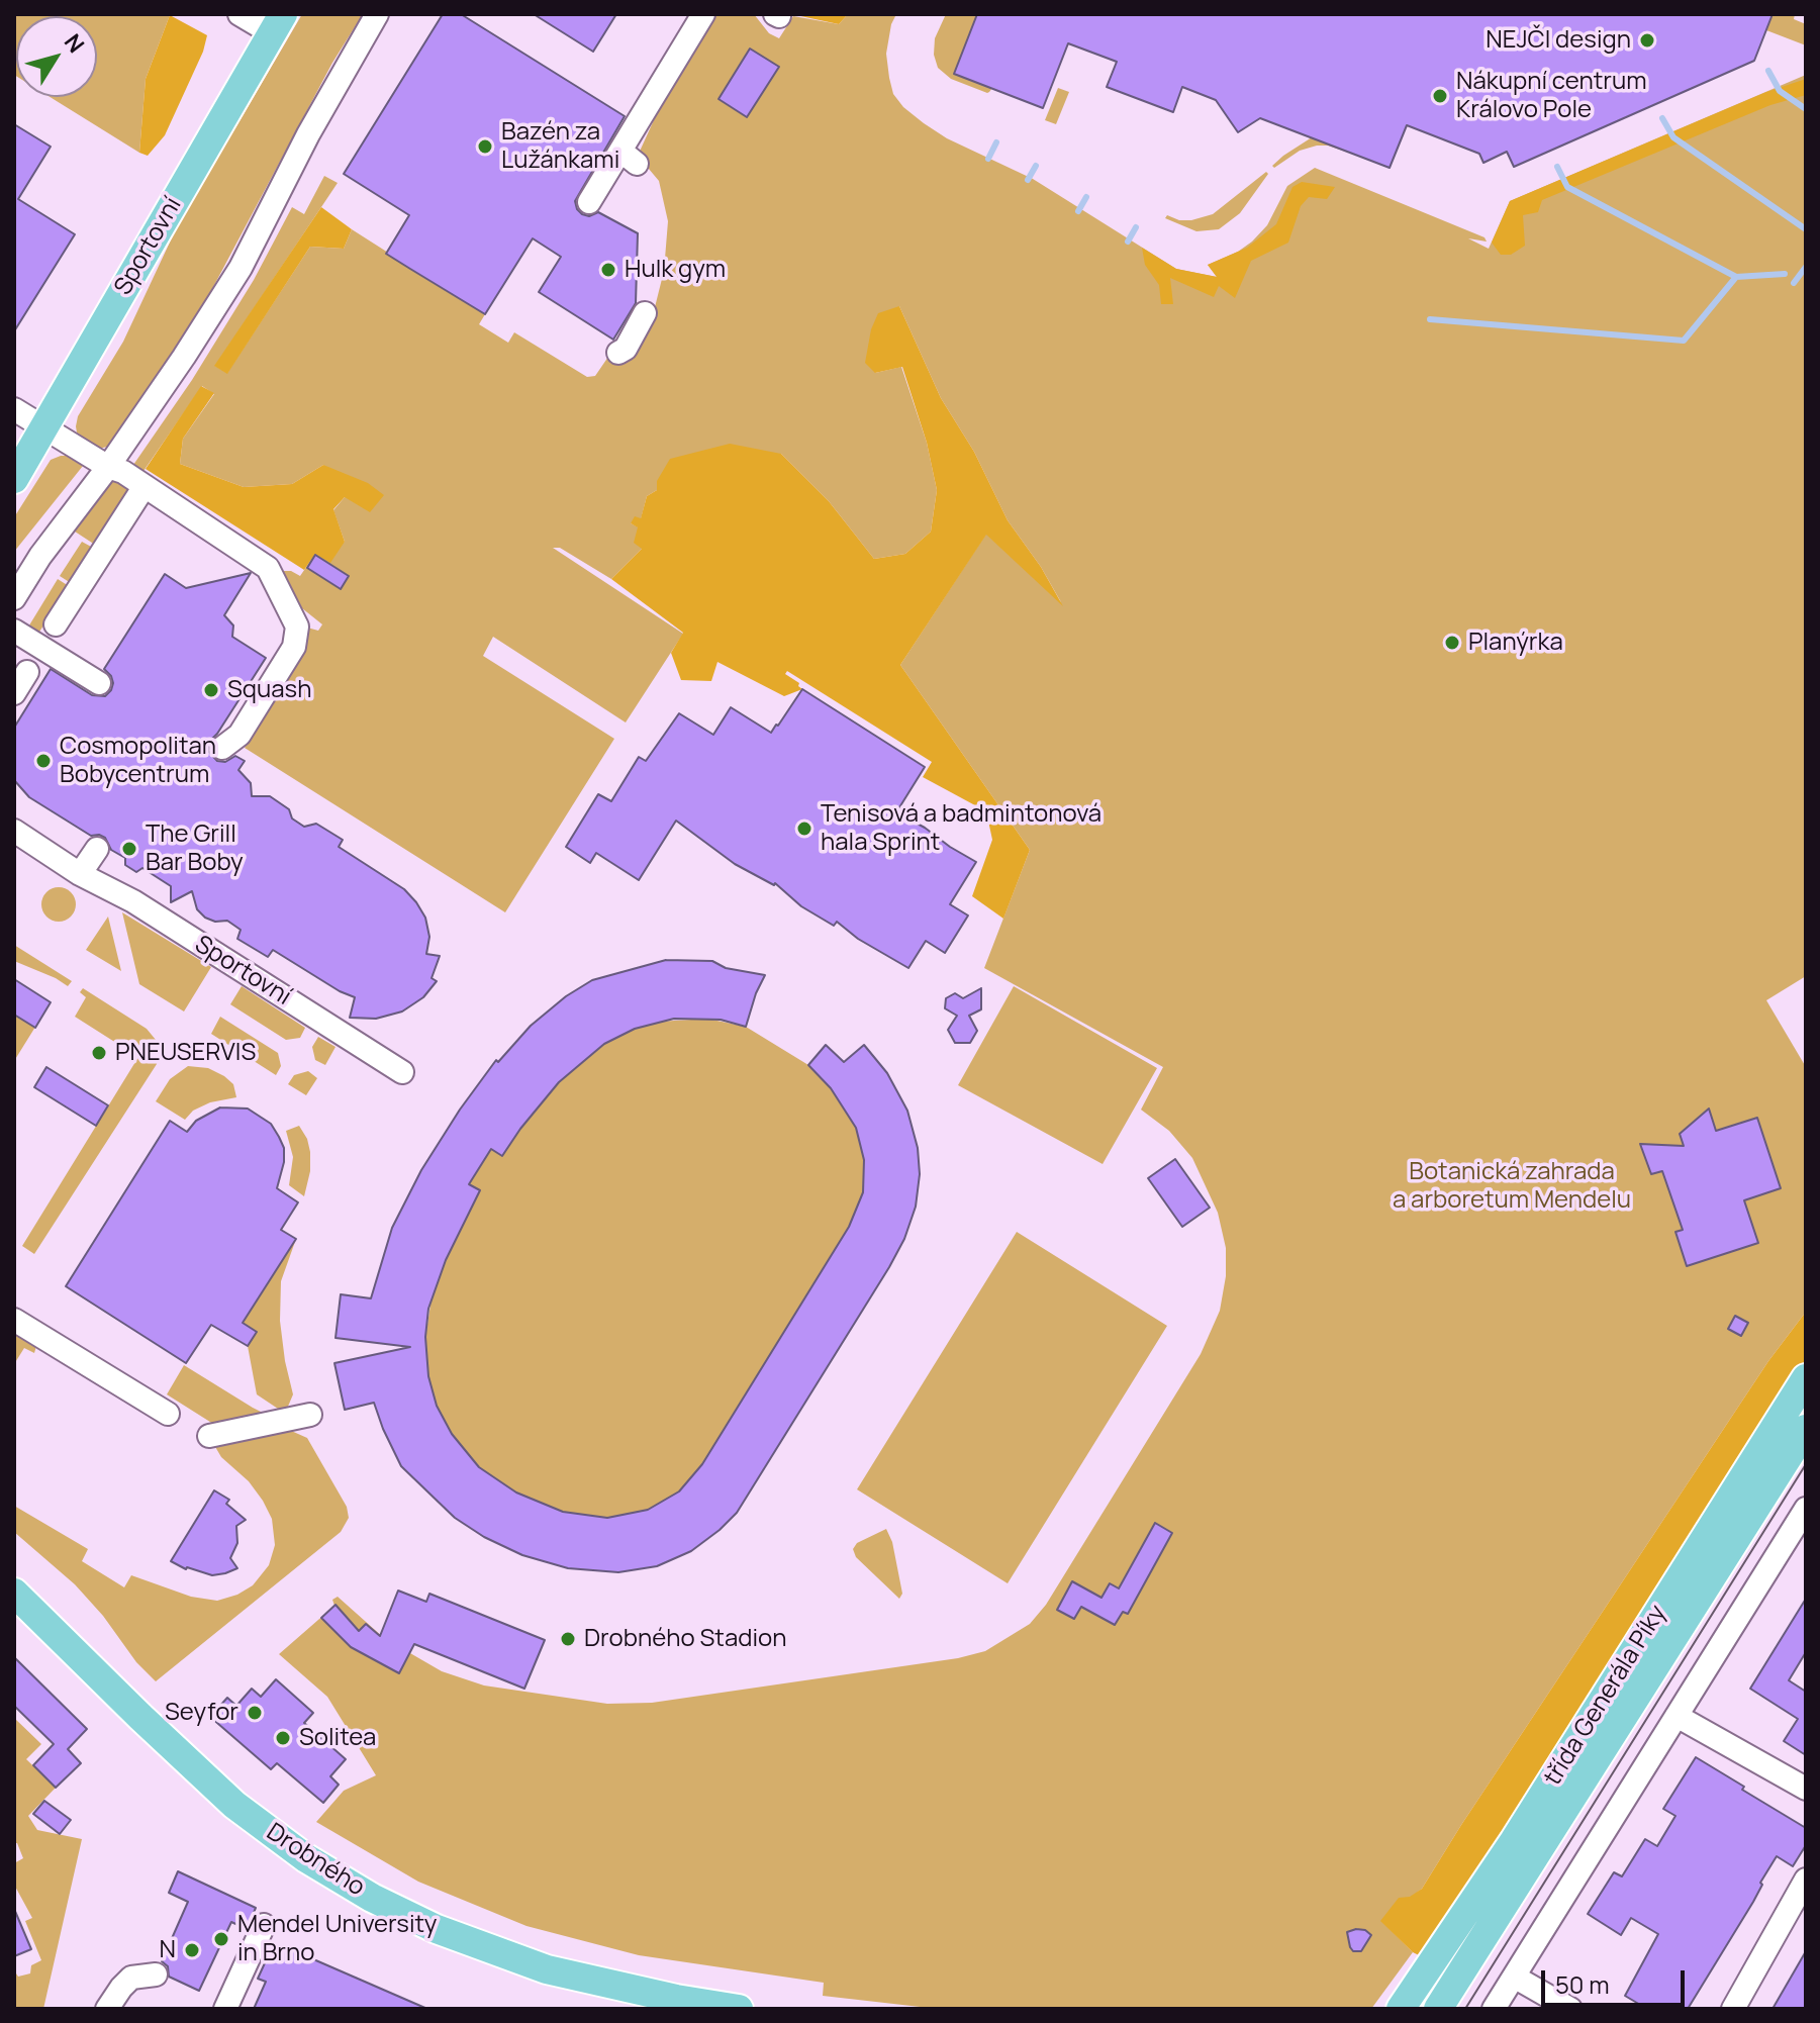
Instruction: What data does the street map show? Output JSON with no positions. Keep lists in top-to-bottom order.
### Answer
{
  "streets": {
    "main road": ["Sportovní", "třída Generála Píky", "Drobného"]
  },
  "parks": ["Botanická zahrada a arboretum Mendelu"],
  "places": [
    "NEJČI design",
    "Nákupní centrum Královo Pole",
    "Bazén za Lužánkami",
    "Hulk gym",
    "Planýrka",
    "Squash",
    "Cosmopolitan Bobycentrum",
    "Tenisová a badmintonová hala Sprint",
    "The Grill Bar Boby",
    "PNEUSERVIS",
    "Drobného Stadion",
    "Seyfor",
    "Solitea",
    "Mendel University in Brno",
    "N"
  ],
  "scale_bar": "50 m",
  "north": "top right"
}
